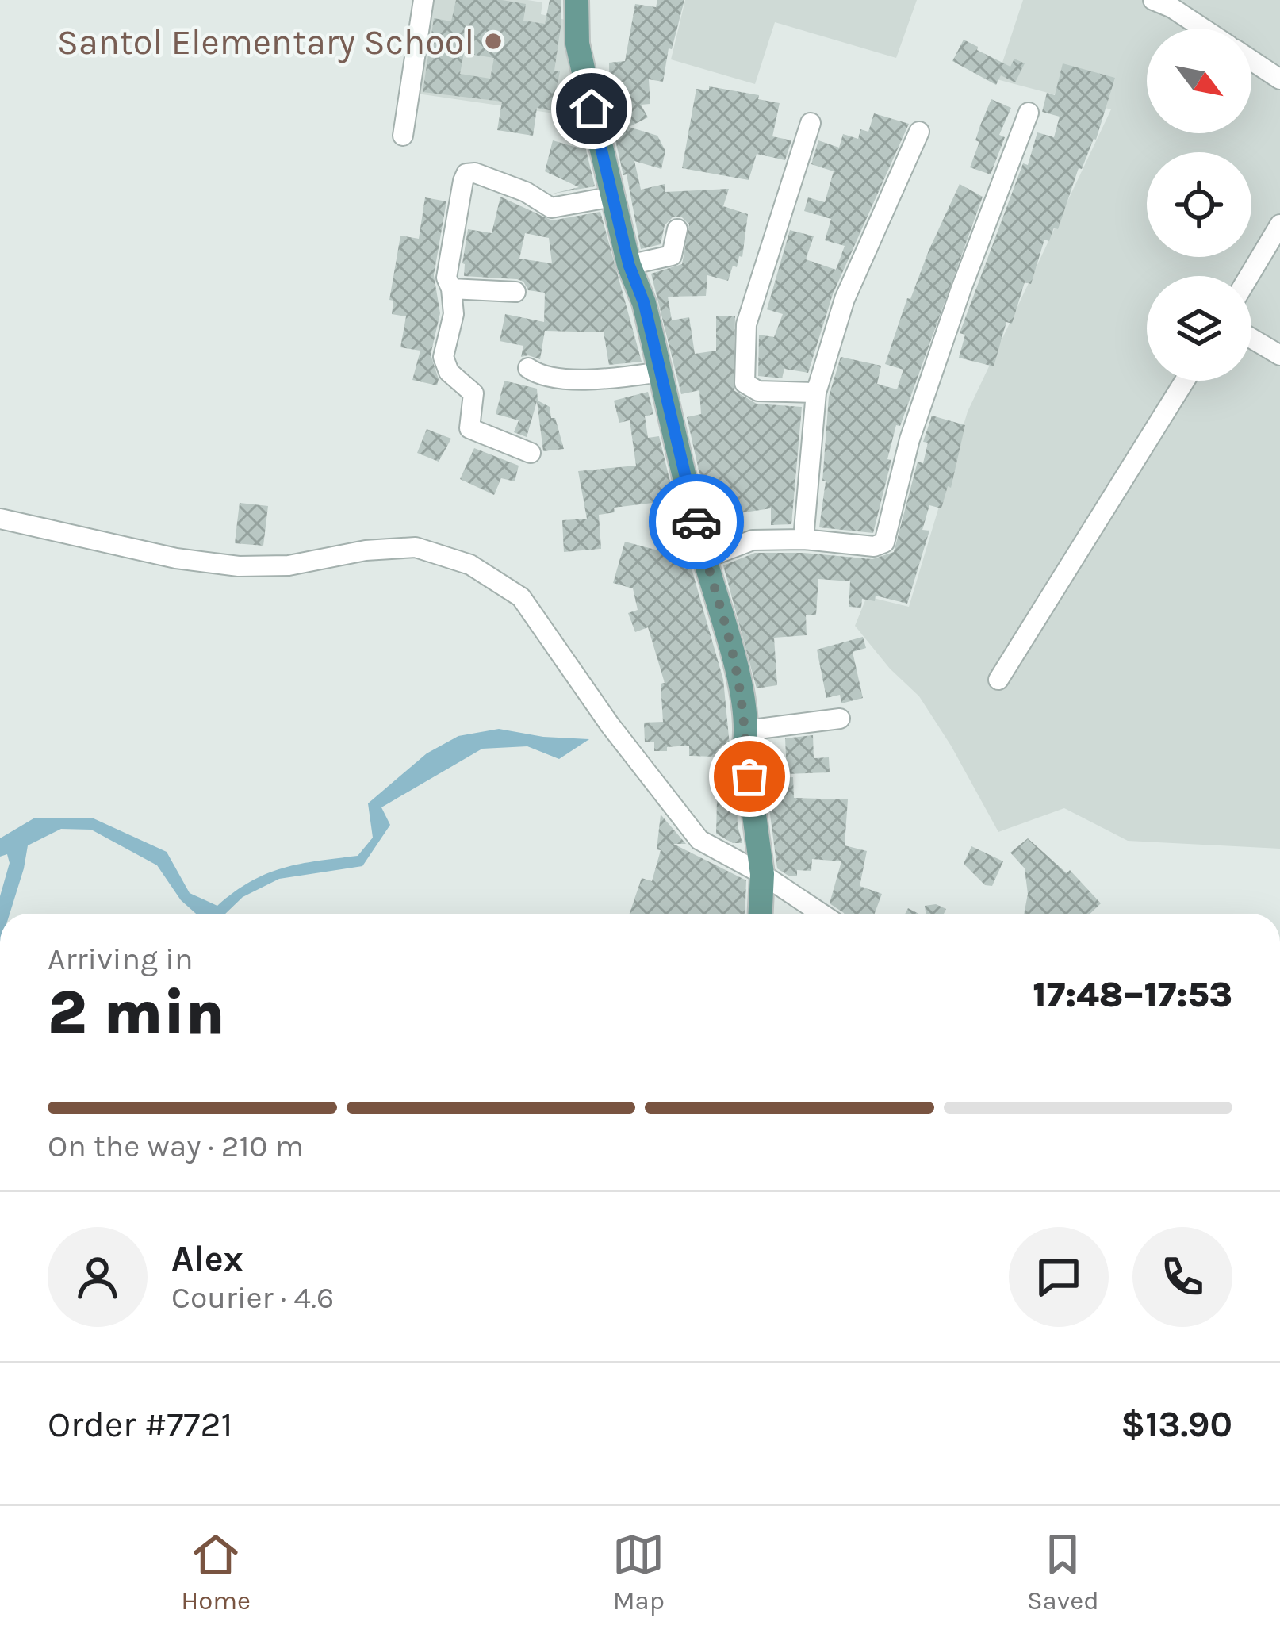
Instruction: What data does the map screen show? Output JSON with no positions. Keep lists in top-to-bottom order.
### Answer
{
  "places": ["Santol Elementary School"],
  "north": "bottom right",
  "page": {
    "heading": ["2 min", "Arriving in", "17:48–17:53"],
    "panel": [
      "Alex",
      "Courier · 4.6",
      "Order #7721",
      "$13.90"
    ],
    "bar": "On the way · 210 m",
    "tabs": ["Home", "Map", "Saved"]
  }
}
